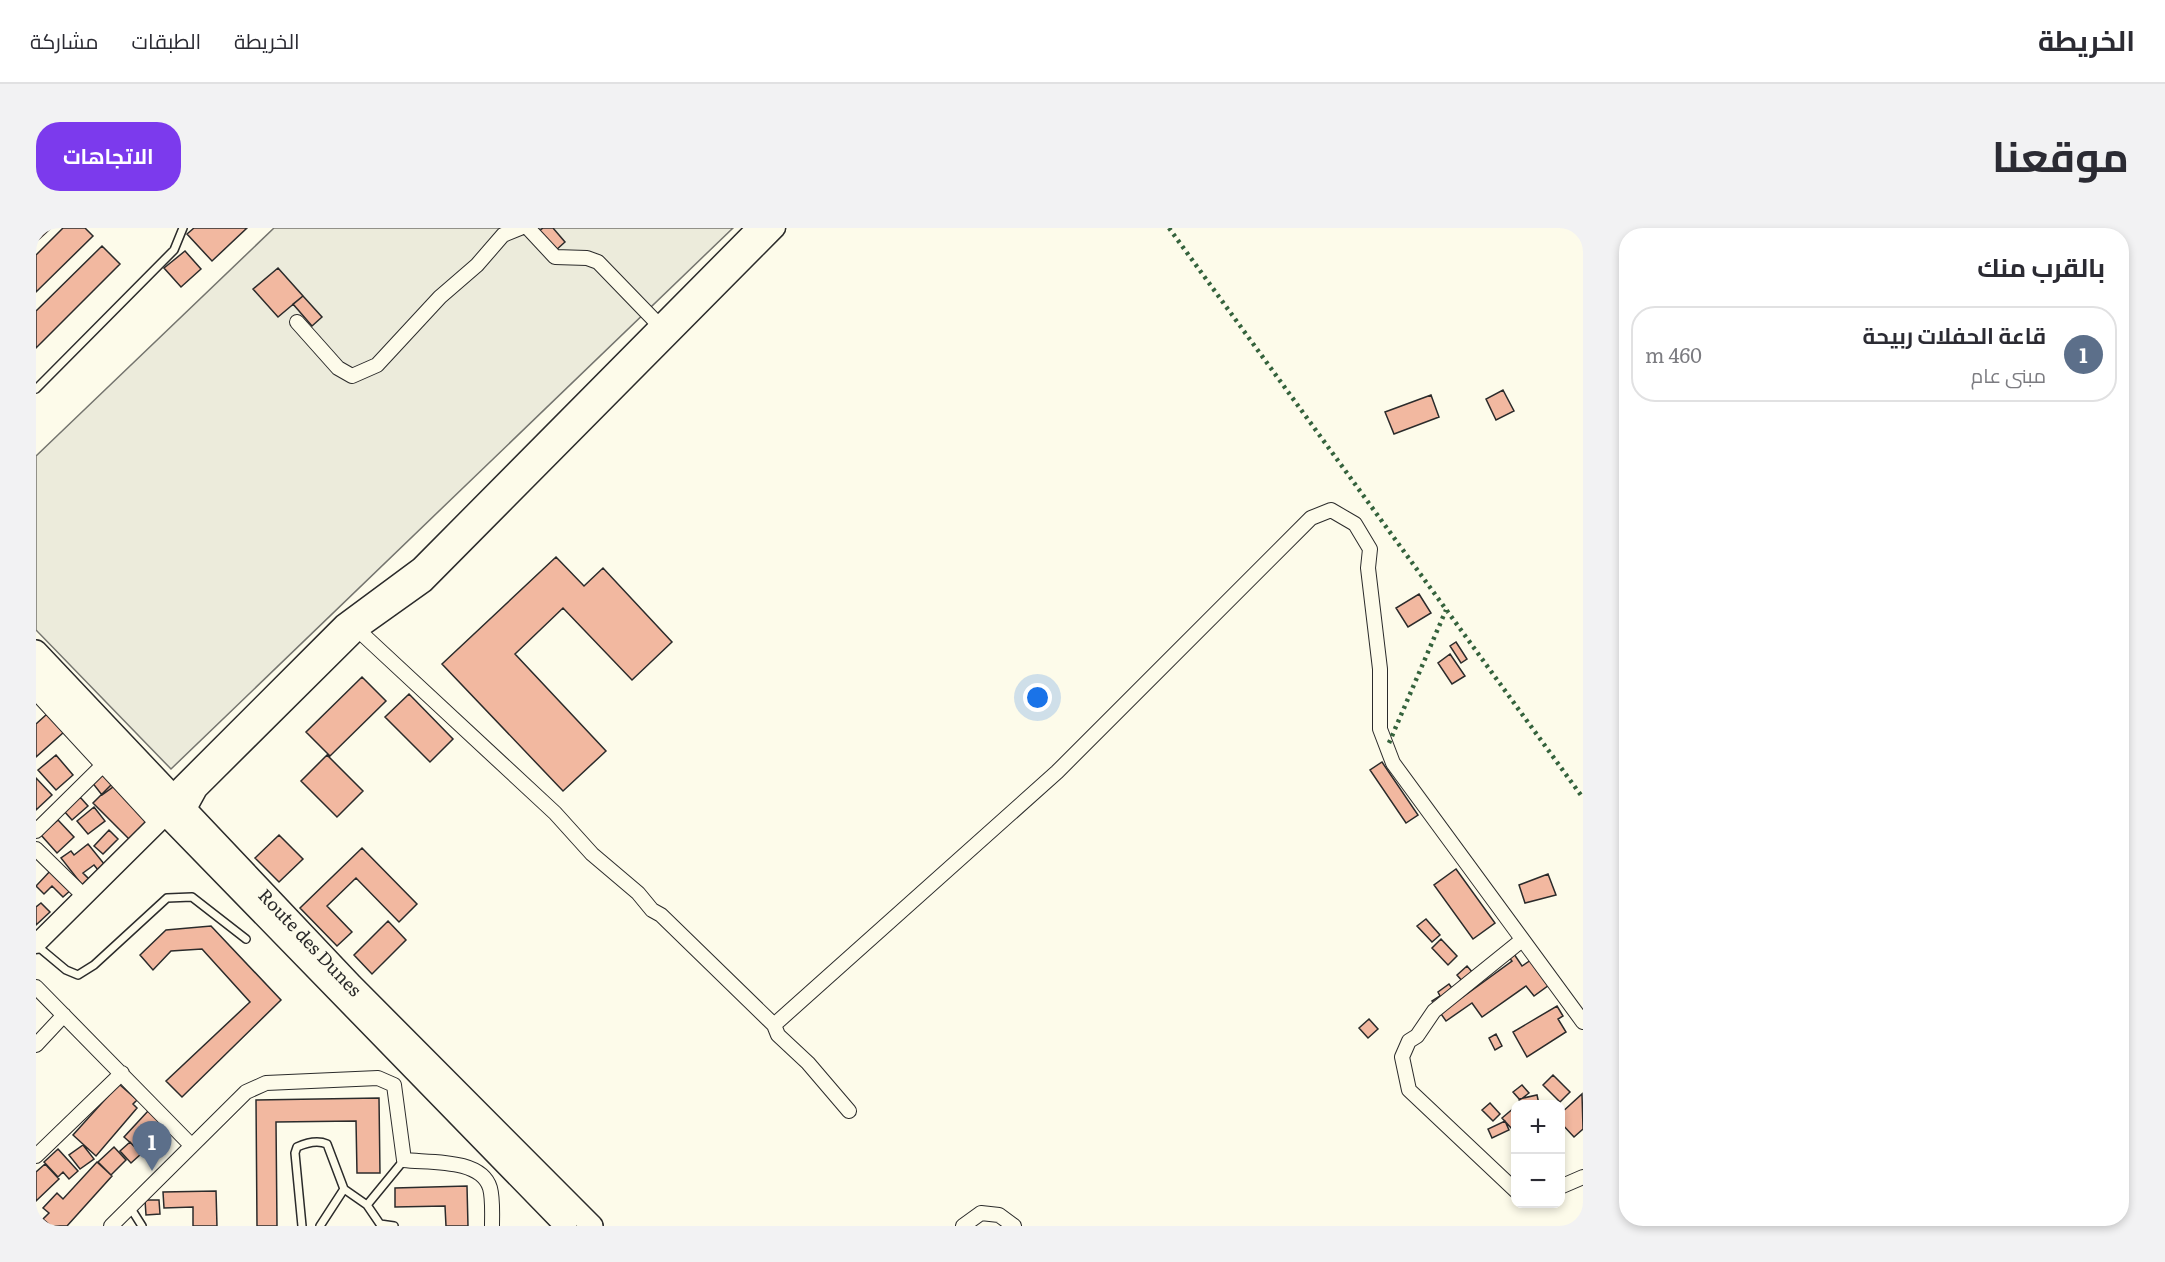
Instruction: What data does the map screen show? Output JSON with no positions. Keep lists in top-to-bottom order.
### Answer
{
  "streets": {
    "main road": ["Route des Dunes"]
  },
  "page": {
    "header": "الخريطة",
    "nav": ["الخريطة", "الطبقات", "مشاركة"],
    "title": "موقعنا",
    "buttons": "الاتجاهات",
    "heading": "بالقرب منك",
    "list": [
      {
        "mark": "1",
        "name": "قاعة الحفلات ربيحة",
        "note": "مبنى عام",
        "value": "460 m"
      }
    ],
    "map_buttons": ["+", "−"],
    "pins": "1"
  }
}
